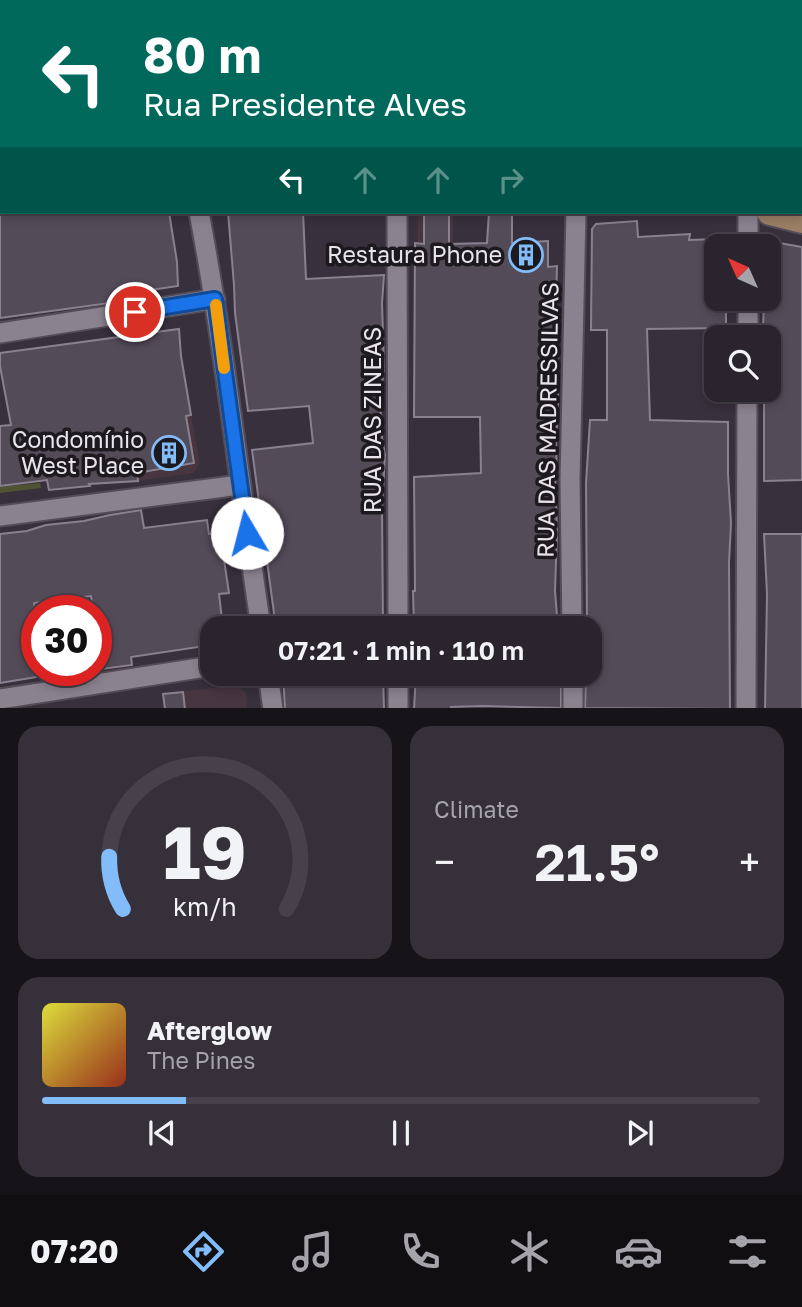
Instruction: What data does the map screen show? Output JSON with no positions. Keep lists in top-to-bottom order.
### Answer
{
  "streets": {
    "street": ["RUA DAS ZINEAS", "RUA DAS MADRESSILVAS"]
  },
  "places": {
    "building": ["Restaura Phone", "Condomínio West Place"]
  },
  "north": "top left",
  "page": {
    "turn": ["80 m", "Rua Presidente Alves"],
    "limit": "30",
    "trip": "07:21 · 1 min · 110 m",
    "tile": "Climate",
    "heat": ["−", "21.5°", "+"],
    "song": ["Afterglow", "The Pines"],
    "tabs": "07:20",
    "gauge": ["19", "km/h"]
  }
}
